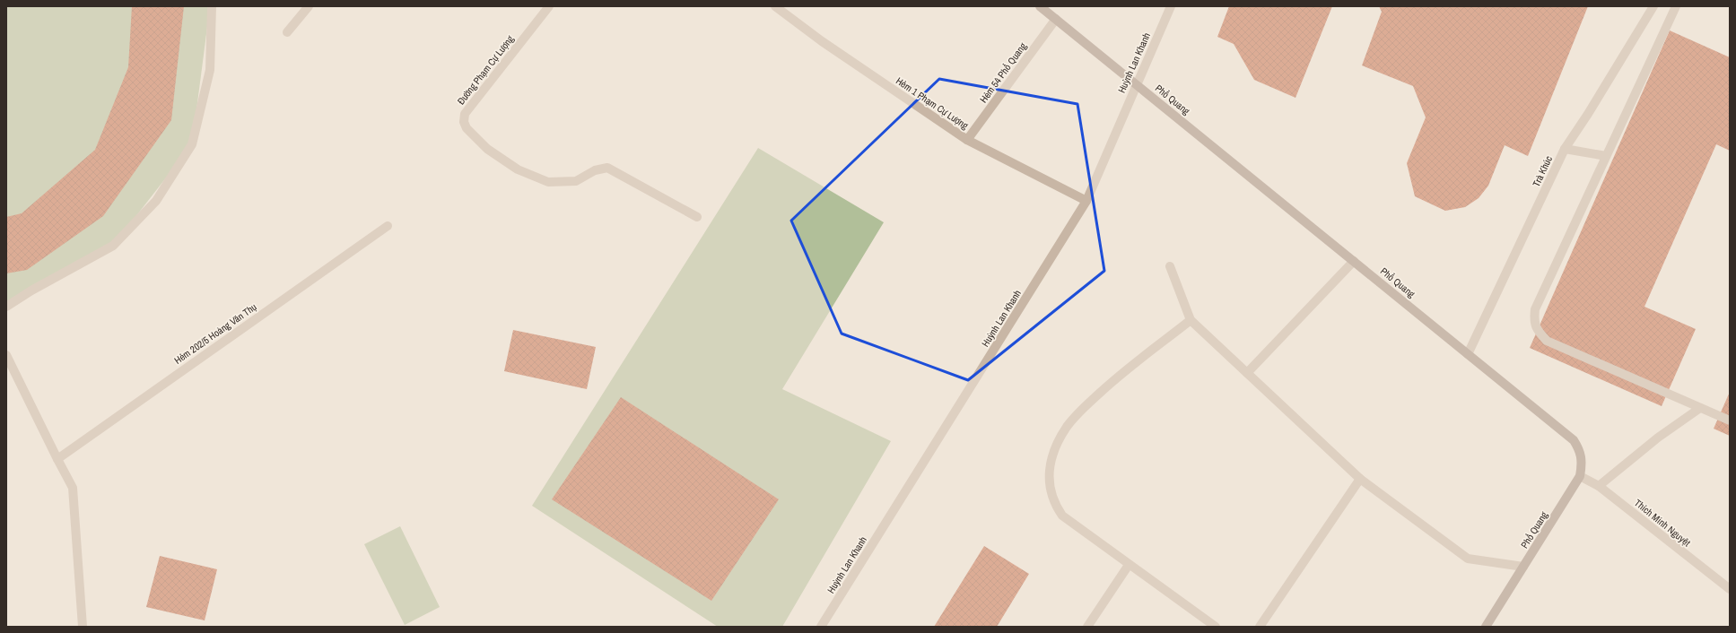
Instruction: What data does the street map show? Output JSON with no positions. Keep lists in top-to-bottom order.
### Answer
{
  "streets": {
    "main road": ["Phổ Quang"],
    "street": [
      "Huỳnh Lan Khanh",
      "Đường Phạm Cự Lượng",
      "Hẻm 54 Phổ Quang",
      "Hẻm 1 Phạm Cự Lượng",
      "Trà Khúc",
      "Hẻm 202/5 Hoàng Văn Thụ",
      "Thích Minh Nguyệt"
    ]
  },
  "crossings": [
    ["Huỳnh Lan Khanh", "Phổ Quang"],
    ["Huỳnh Lan Khanh", "Hẻm 1 Phạm Cự Lượng"],
    ["Hẻm 54 Phổ Quang", "Phổ Quang"],
    ["Hẻm 54 Phổ Quang", "Hẻm 1 Phạm Cự Lượng"],
    ["Phổ Quang", "Trà Khúc"],
    ["Phổ Quang", "Thích Minh Nguyệt"]
  ]
}
